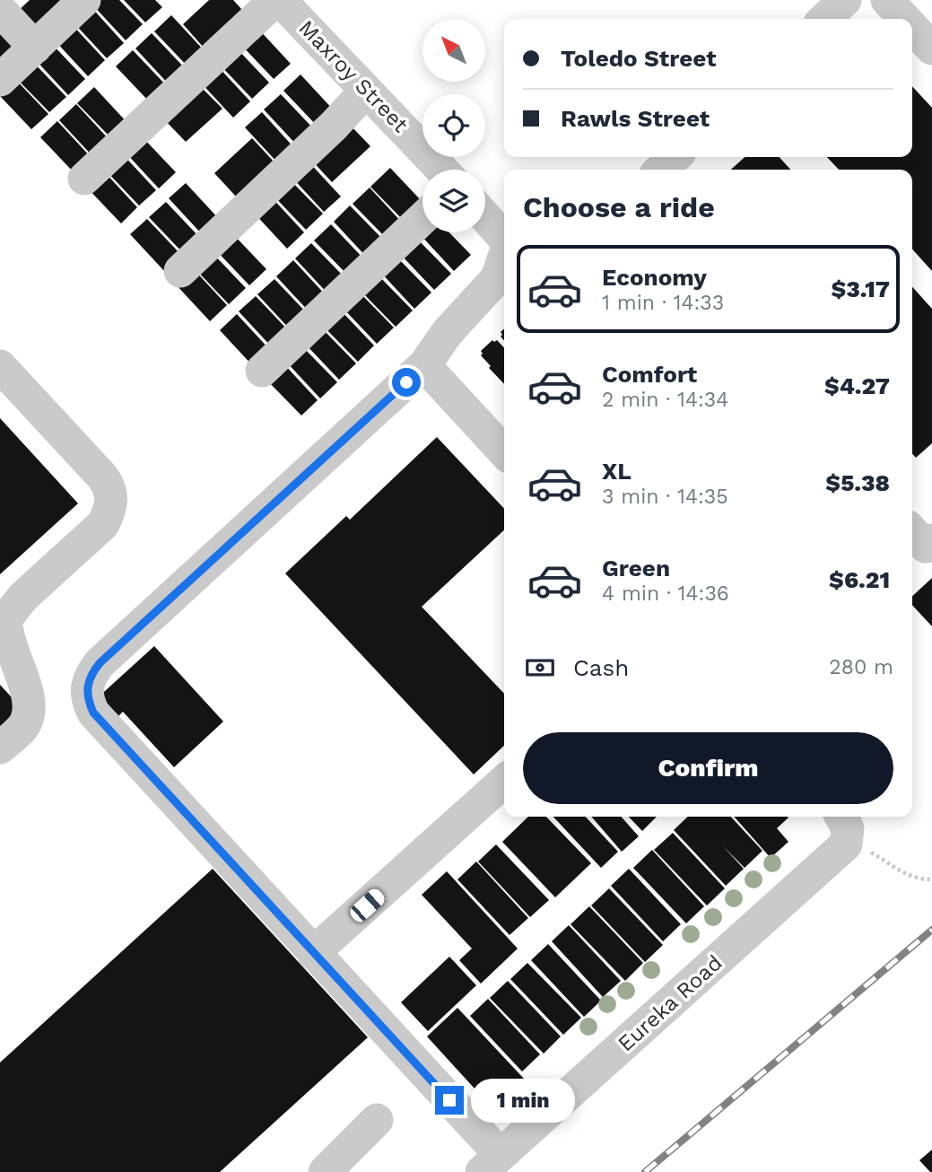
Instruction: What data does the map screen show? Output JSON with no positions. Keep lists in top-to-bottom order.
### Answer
{
  "streets": {
    "street": ["Maxroy Street", "Eureka Road"]
  },
  "north": "top left",
  "page": {
    "banner": ["Toledo Street", "Rawls Street"],
    "heading": "Choose a ride",
    "list": [
      {
        "name": "Economy",
        "note": "1 min · 14:33",
        "value": "$3.17"
      },
      {
        "name": "Comfort",
        "note": "2 min · 14:34",
        "value": "$4.27"
      },
      {
        "name": "XL",
        "note": "3 min · 14:35",
        "value": "$5.38"
      },
      {
        "name": "Green",
        "note": "4 min · 14:36",
        "value": "$6.21"
      }
    ],
    "pay": ["Cash", "280 m"],
    "buttons": "Confirm",
    "bubble": "1 min"
  }
}
